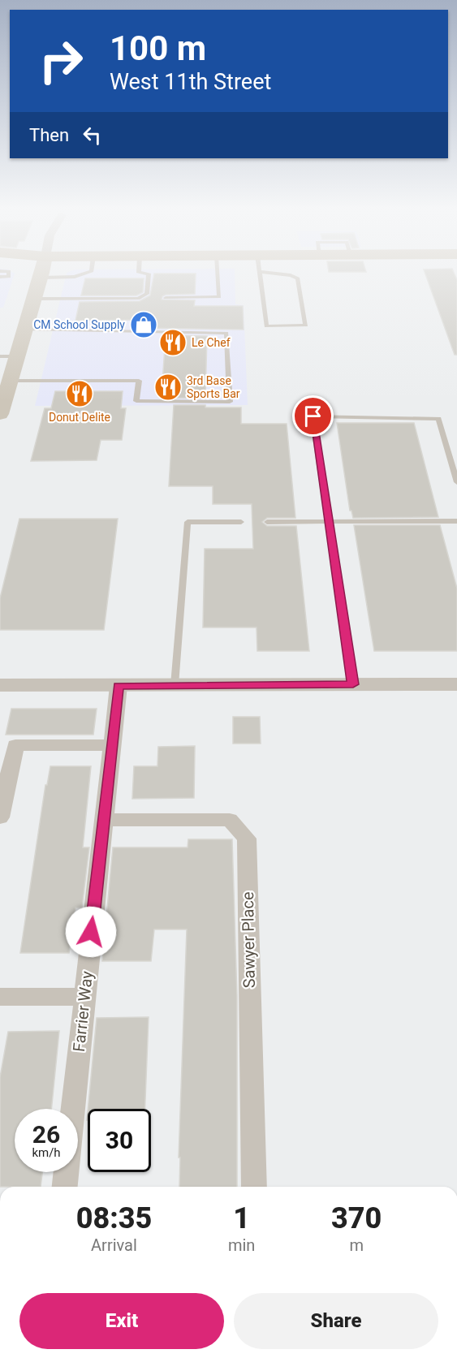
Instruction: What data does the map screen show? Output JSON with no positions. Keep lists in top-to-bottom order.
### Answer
{
  "streets": {
    "street": ["Sawyer Place", "Farrier Way"]
  },
  "crossings": [
    ["Sawyer Place", "Farrier Way"]
  ],
  "places": {
    "shop": ["CM School Supply"],
    "restaurant": ["Le Chef", "3rd Base Sports Bar", "Donut Delite"]
  },
  "page": {
    "turn": ["100 m", "West 11th Street"],
    "then": "Then",
    "speed": "26 km/h",
    "limit": "30",
    "eta": [
      "08:35",
      "Arrival",
      "1",
      "min",
      "370",
      "m"
    ],
    "buttons": ["Exit", "Share"]
  }
}
